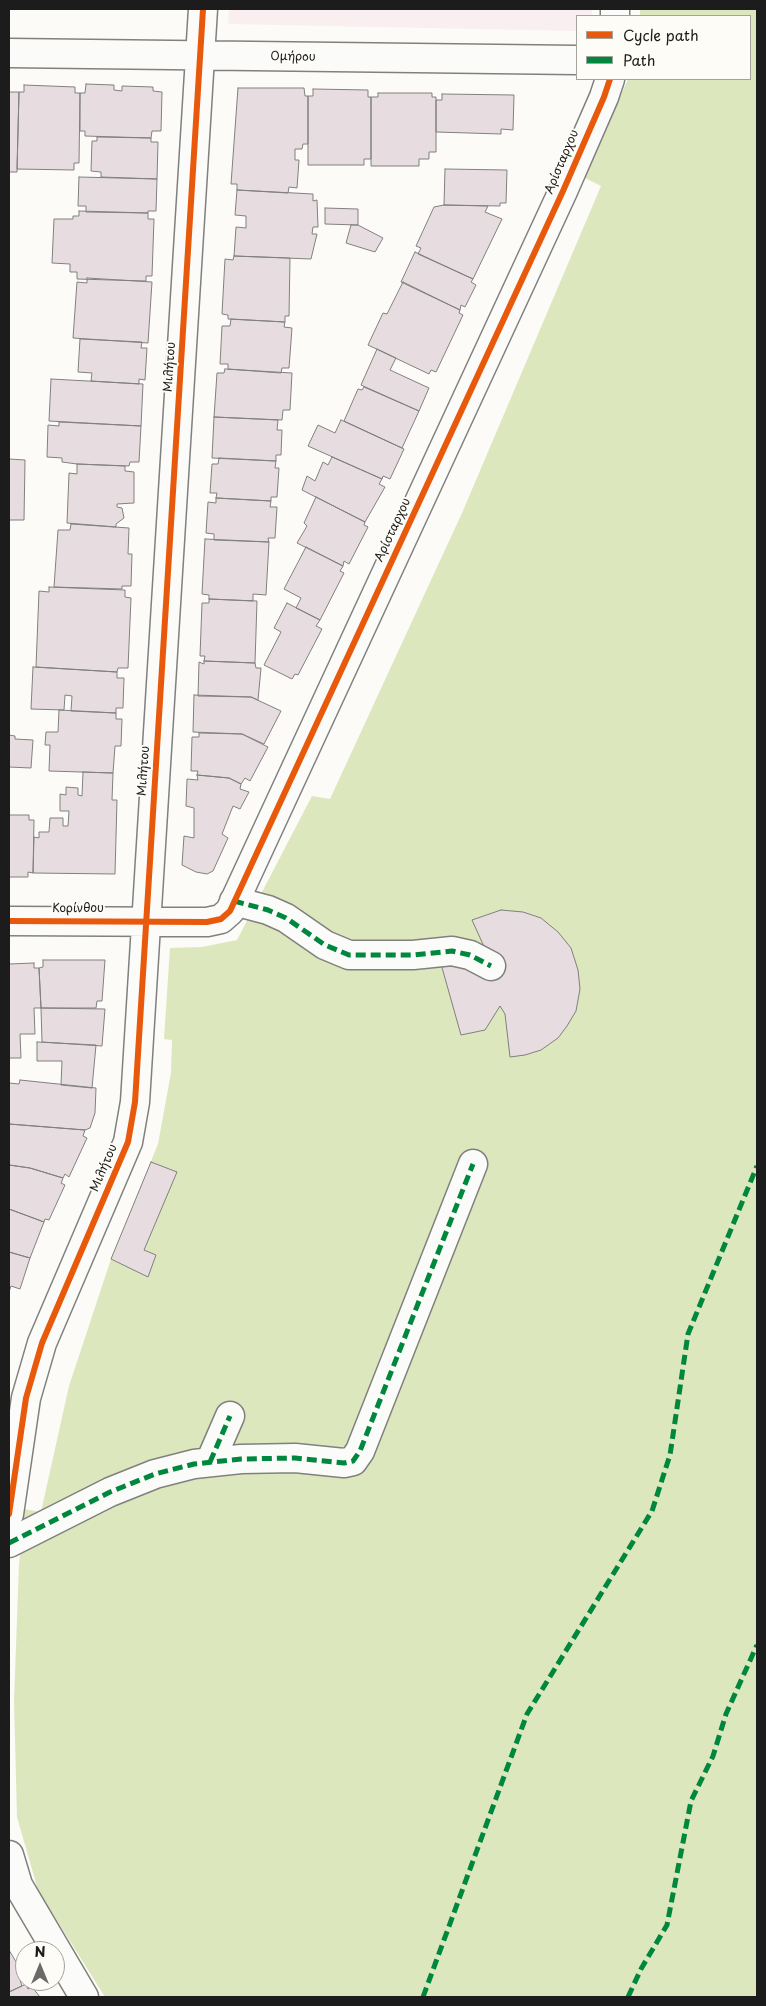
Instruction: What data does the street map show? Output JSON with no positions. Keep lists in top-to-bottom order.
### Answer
{
  "streets": {
    "street": [
      "Ομήρου",
      "Αρίσταρχου",
      "Μιλήτου",
      "Κορίνθου"
    ]
  },
  "crossings": [
    ["Ομήρου", "Μιλήτου"],
    ["Αρίσταρχου", "Μιλήτου"],
    ["Αρίσταρχου", "Κορίνθου"],
    ["Μιλήτου", "Κορίνθου"]
  ],
  "legend": ["Cycle path", "Path"],
  "north": "top"
}
